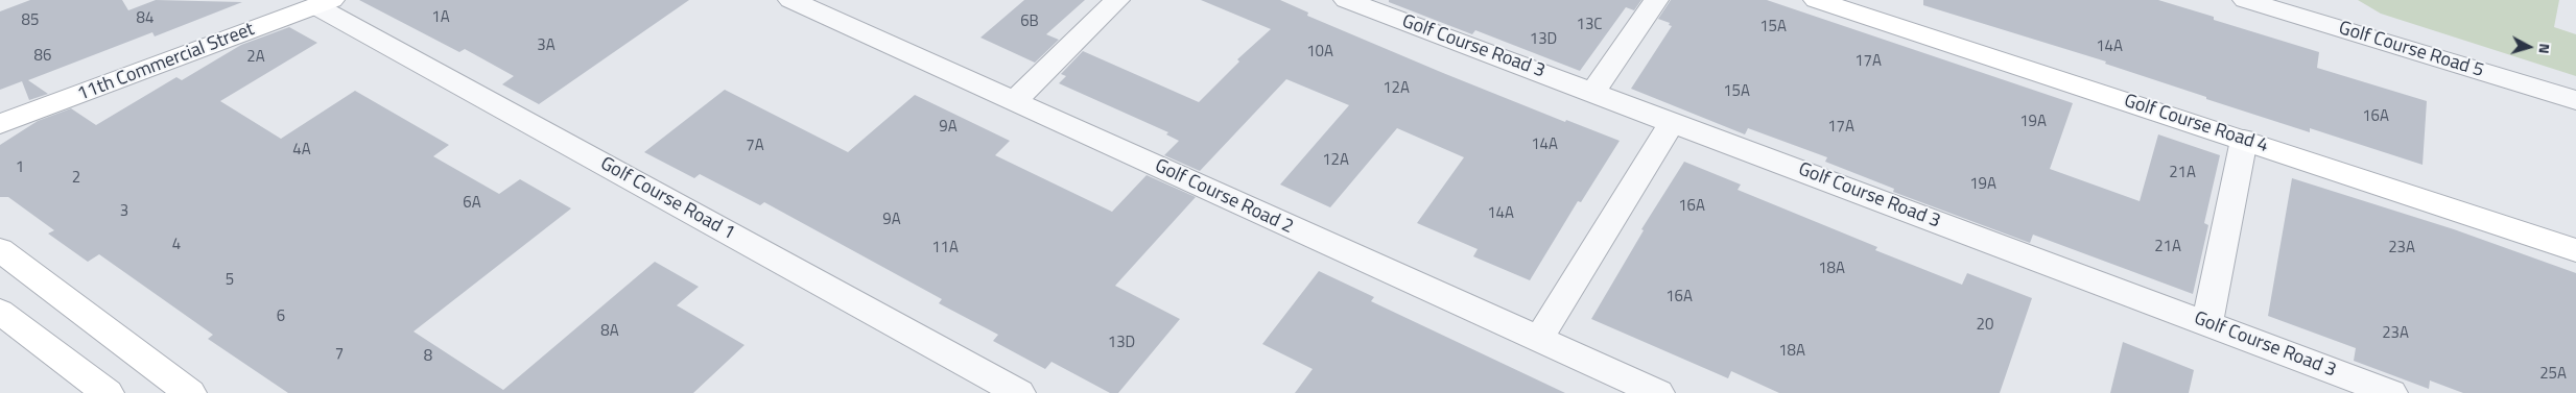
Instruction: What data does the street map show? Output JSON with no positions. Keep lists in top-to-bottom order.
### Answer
{
  "streets": {
    "street": [
      "Golf Course Road 3",
      "Golf Course Road 5",
      "11th Commercial Street",
      "Golf Course Road 4",
      "Golf Course Road 2",
      "Golf Course Road 1"
    ]
  },
  "crossings": [
    ["11th Commercial Street", "Golf Course Road 1"]
  ],
  "house_numbers": [
    "1A",
    "84",
    "85",
    "6B",
    "13C",
    "15A",
    "13D",
    "3A",
    "14A",
    "10A",
    "86",
    "2A",
    "17A",
    "12A",
    "15A",
    "16A",
    "19A",
    "9A",
    "17A",
    "14A",
    "7A",
    "4A",
    "12A",
    "1",
    "21A",
    "2",
    "19A",
    "6A",
    "16A",
    "3",
    "14A",
    "9A",
    "4",
    "21A",
    "11A",
    "23A",
    "18A",
    "5",
    "16A",
    "6",
    "20",
    "8A",
    "23A",
    "13D",
    "18A",
    "7",
    "8",
    "25A"
  ],
  "north": "right"
}
